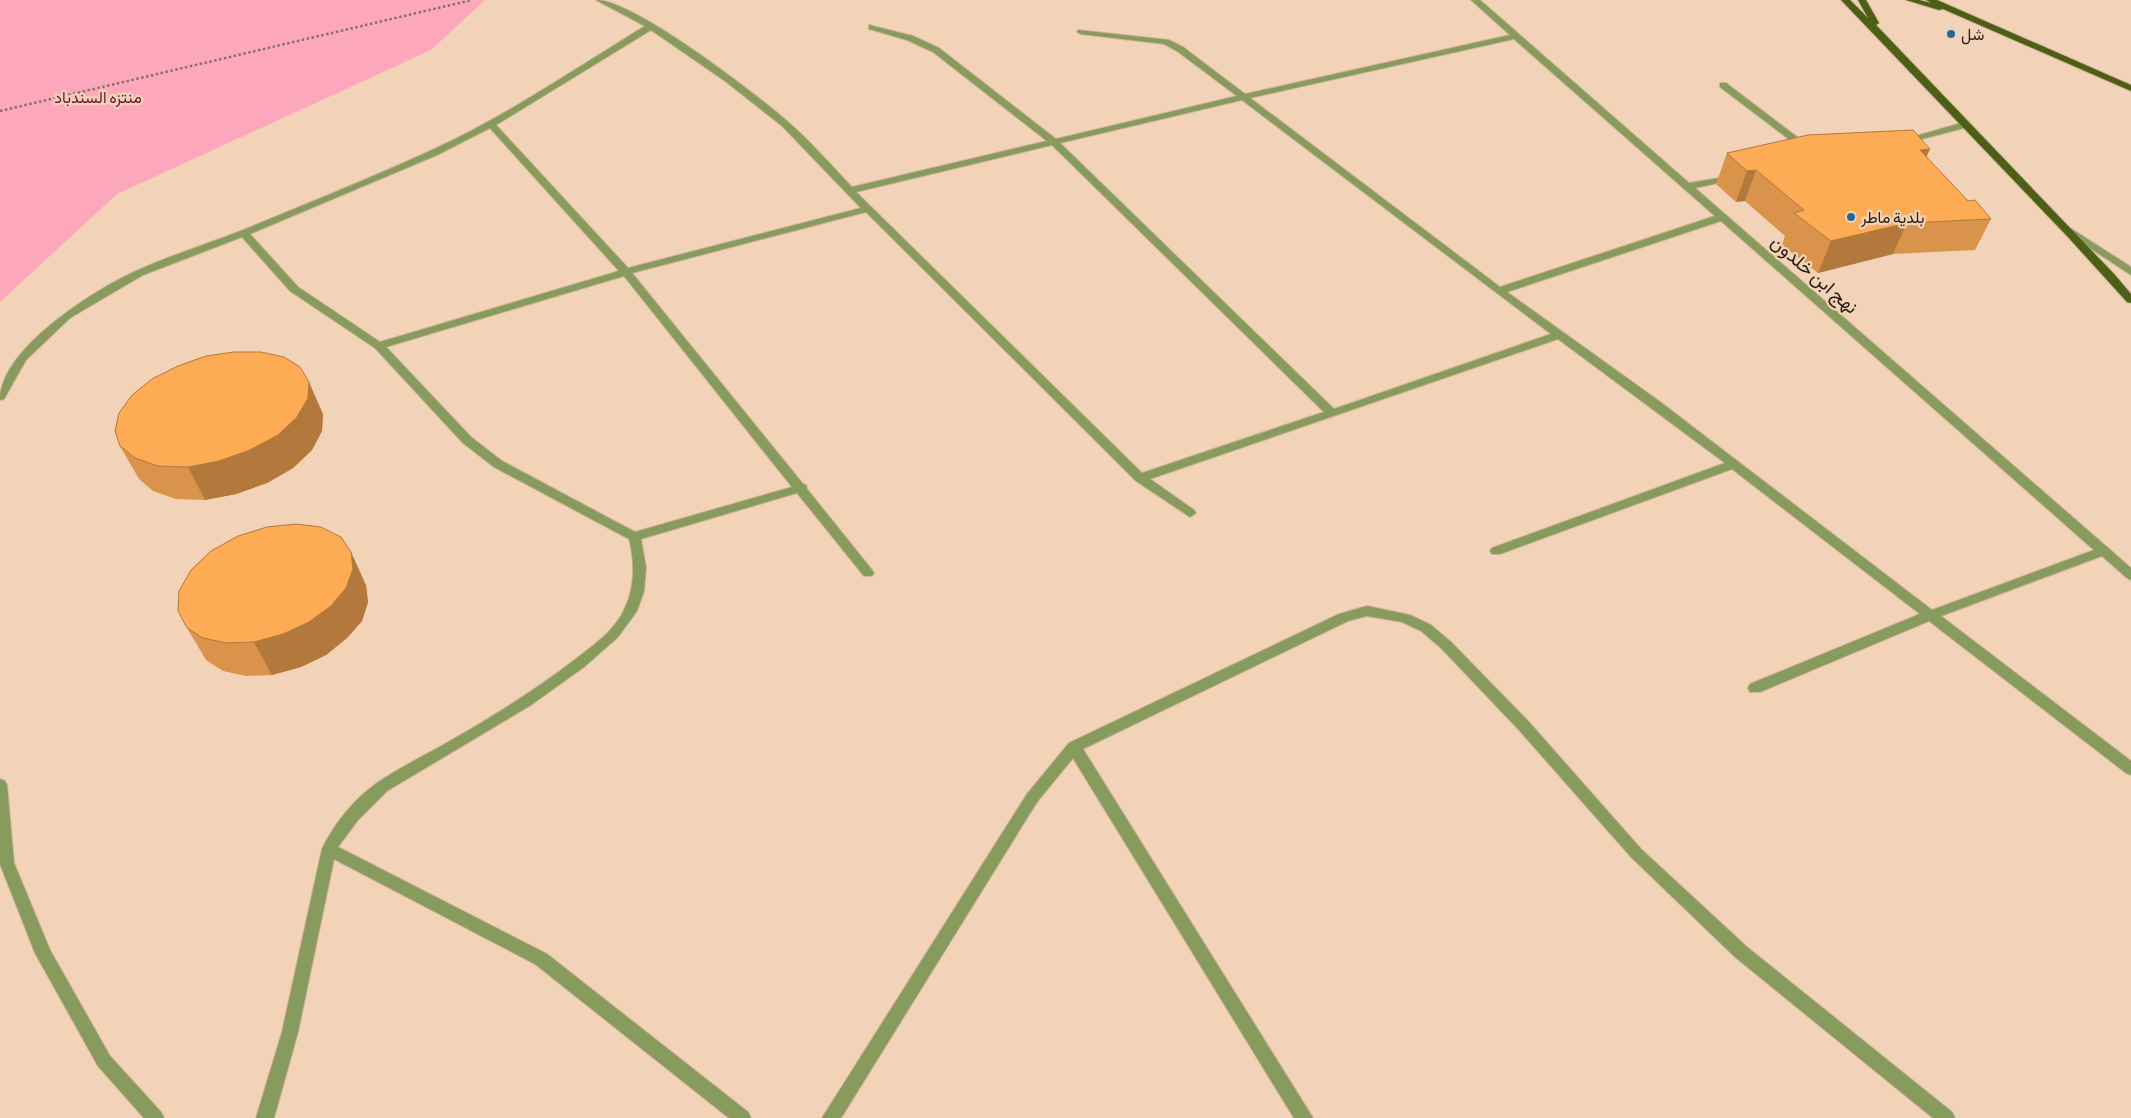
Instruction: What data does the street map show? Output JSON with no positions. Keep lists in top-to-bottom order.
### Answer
{
  "streets": {
    "street": ["نهج ابن خلدون"]
  },
  "parks": ["منتزه السندباد"],
  "places": ["شل", "بلدية ماطر"]
}
